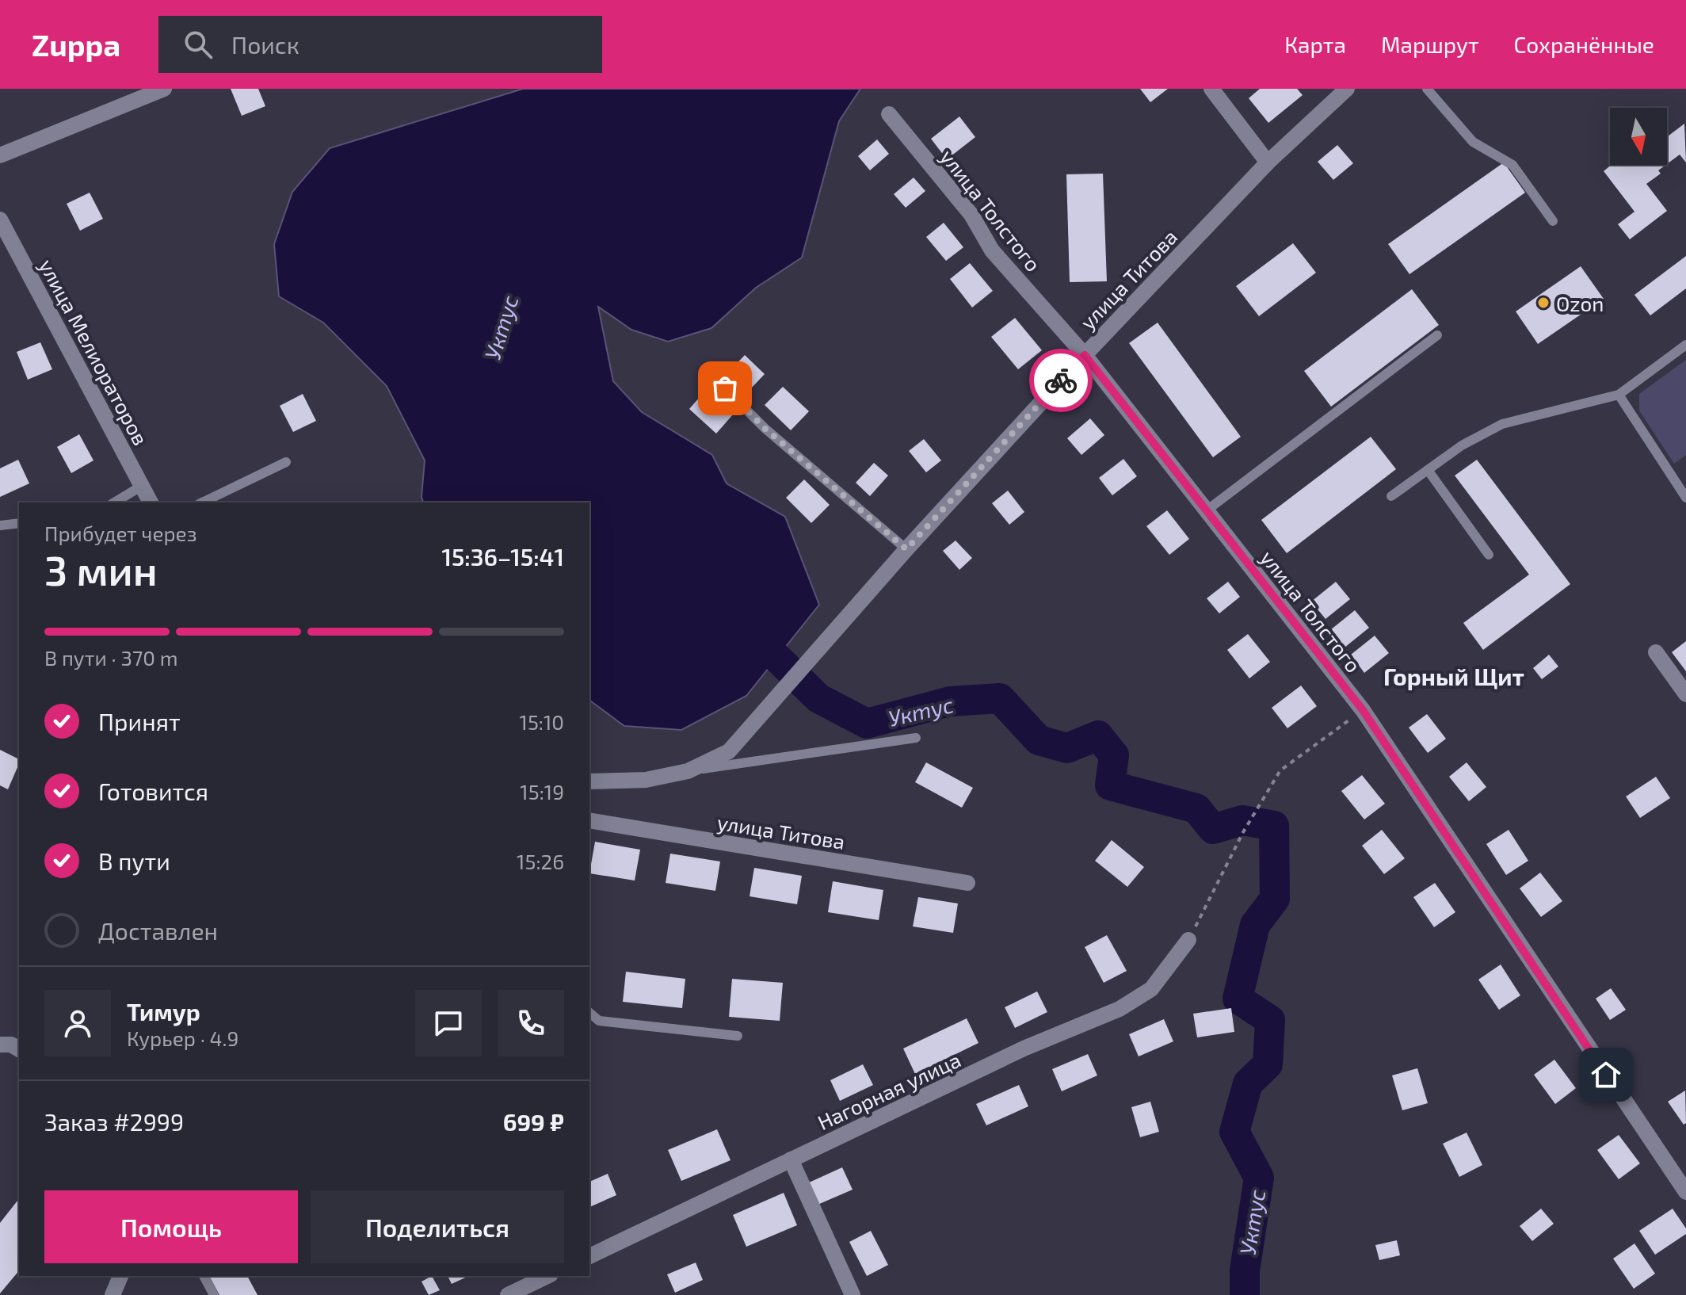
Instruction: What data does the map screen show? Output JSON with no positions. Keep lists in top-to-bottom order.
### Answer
{
  "streets": {
    "street": [
      "улица Толстого",
      "улица Титова",
      "улица Мелиораторов",
      "Нагорная улица"
    ]
  },
  "crossings": [
    ["улица Толстого", "улица Титова"]
  ],
  "districts": ["Горный Щит"],
  "water": ["Уктус"],
  "places": ["Ozon"],
  "north": "bottom",
  "page": {
    "header": "Zuppa",
    "search": "Поиск",
    "nav": ["Карта", "Маршрут", "Сохранённые"],
    "heading": ["3 мин", "Прибудет через", "15:36–15:41"],
    "panel": [
      "Тимур",
      "Курьер · 4.9",
      "Заказ #2999",
      "699 ₽"
    ],
    "bar": "В пути · 370 m",
    "list": [
      ["Принят", "15:10"],
      ["Готовится", "15:19"],
      ["В пути", "15:26"],
      "Доставлен"
    ],
    "buttons": ["Помощь", "Поделиться"]
  }
}
